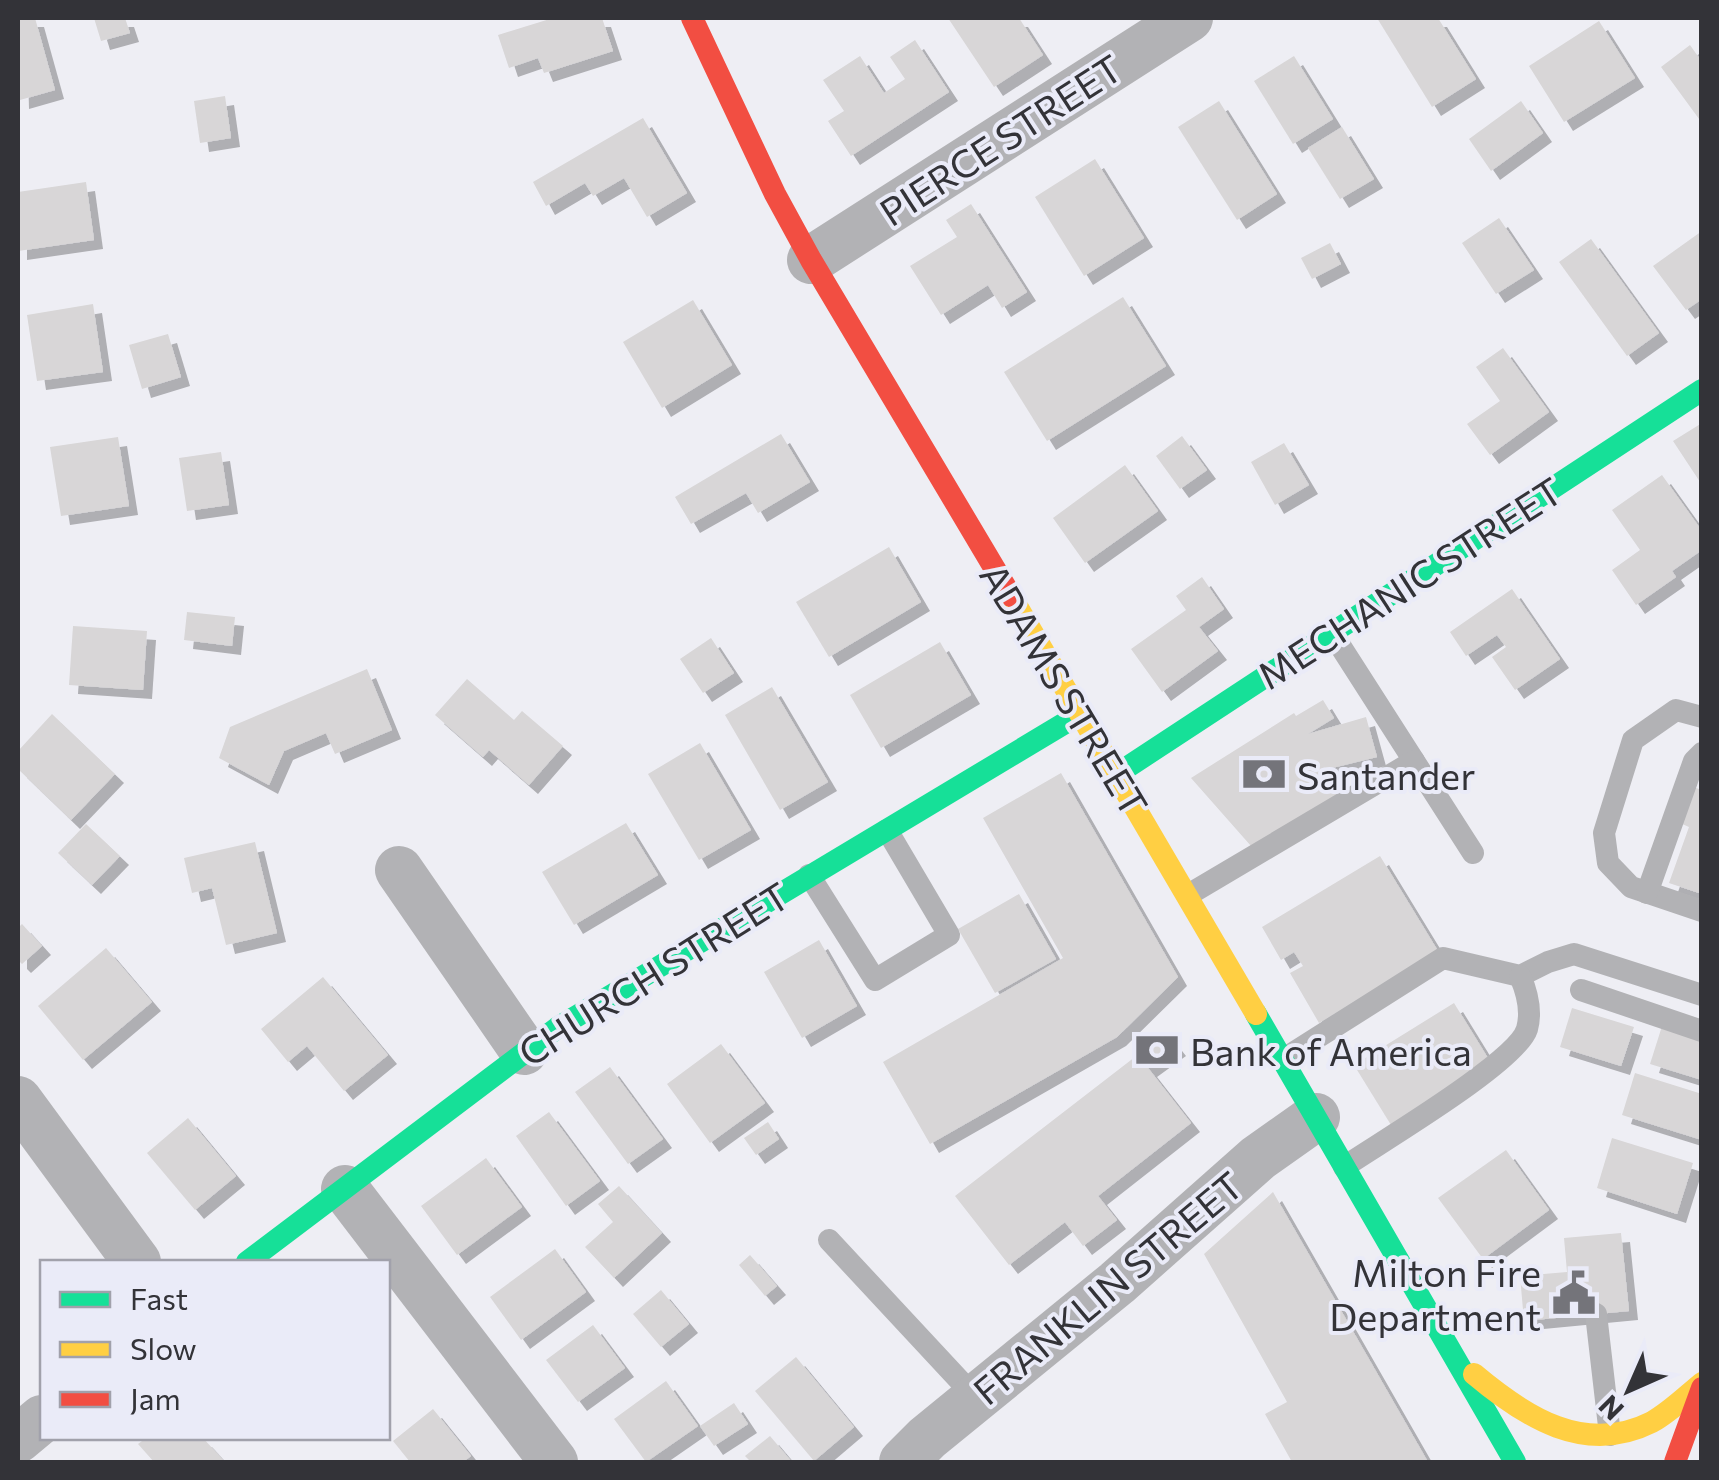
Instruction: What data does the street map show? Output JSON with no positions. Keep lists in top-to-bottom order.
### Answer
{
  "streets": {
    "main road": ["MECHANIC STREET", "ADAMS STREET", "CHURCH STREET"],
    "street": ["PIERCE STREET", "FRANKLIN STREET"]
  },
  "crossings": [
    ["PIERCE STREET", "ADAMS STREET"],
    ["MECHANIC STREET", "ADAMS STREET"],
    ["ADAMS STREET", "CHURCH STREET"],
    ["ADAMS STREET", "FRANKLIN STREET"]
  ],
  "places": {
    "bank": ["Santander", "Bank of America"],
    "public building": ["Milton Fire Department"]
  },
  "legend": ["Fast", "Slow", "Jam"],
  "north": "bottom left"
}
